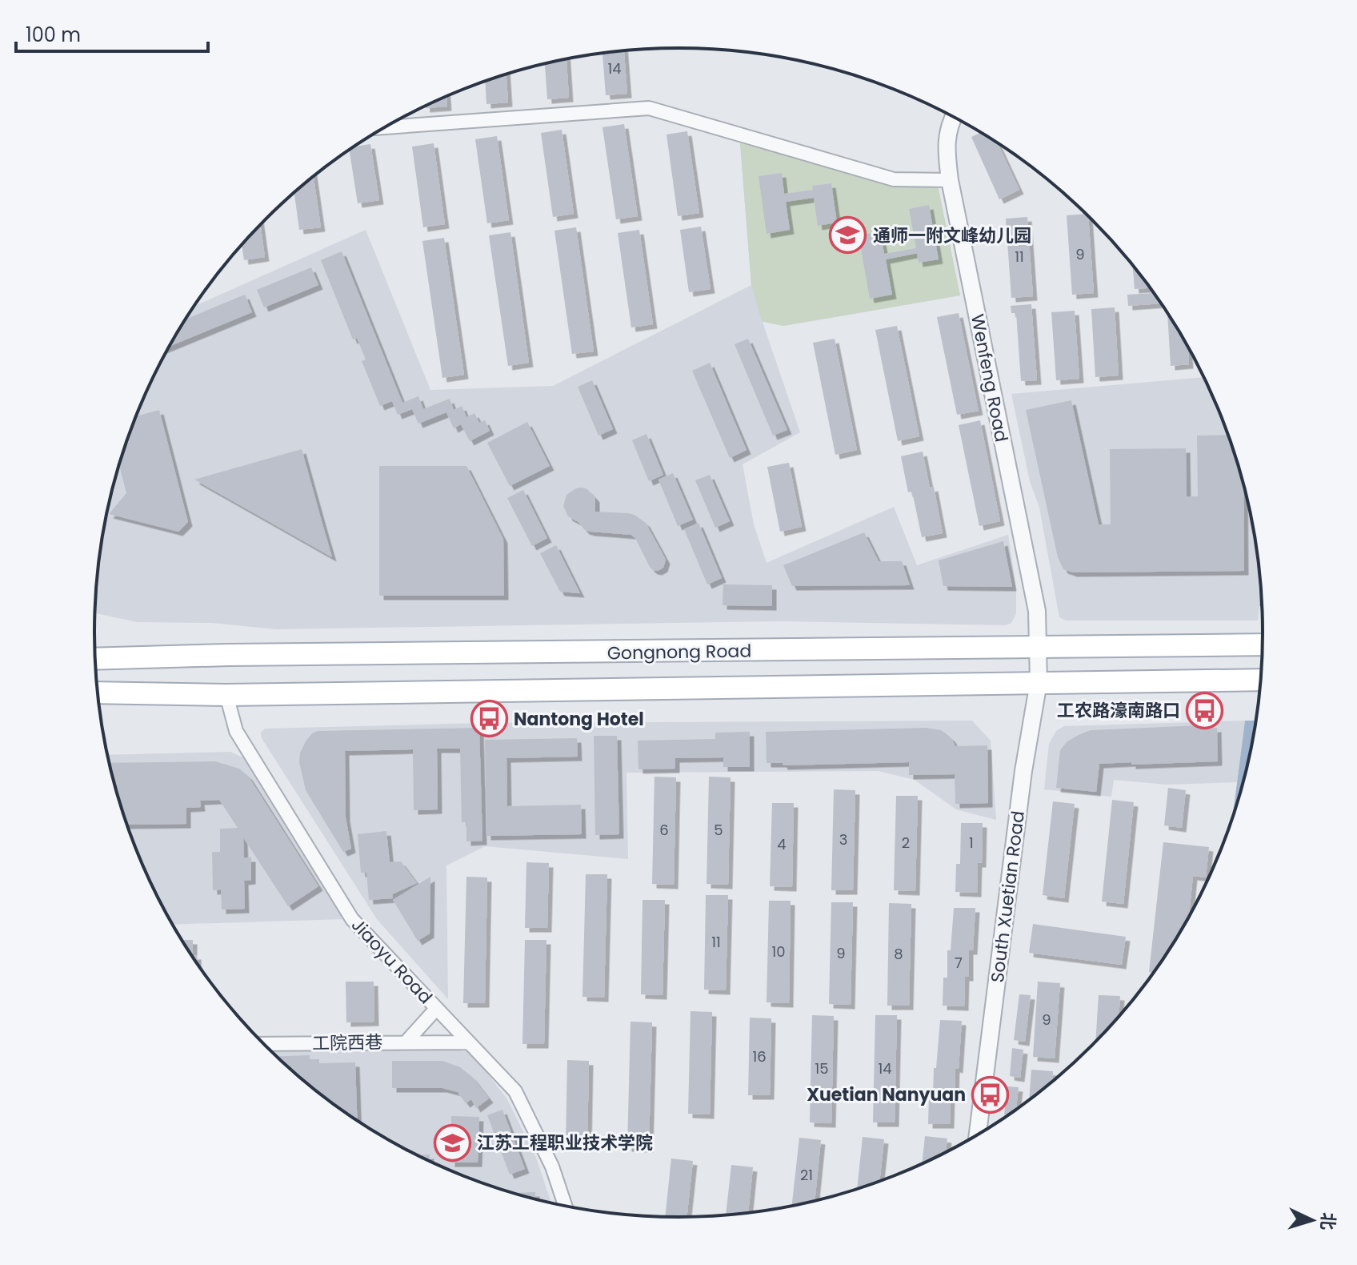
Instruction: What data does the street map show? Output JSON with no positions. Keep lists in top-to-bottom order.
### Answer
{
  "streets": {
    "main road": ["Gongnong Road"],
    "street": [
      "Wenfeng Road",
      "South Xuetian Road",
      "Jiaoyu Road",
      "工院西巷"
    ]
  },
  "crossings": [
    ["Wenfeng Road", "Gongnong Road"],
    ["Wenfeng Road", "South Xuetian Road"],
    ["Gongnong Road", "South Xuetian Road"],
    ["Gongnong Road", "Jiaoyu Road"],
    ["Jiaoyu Road", "工院西巷"]
  ],
  "places": {
    "school or university": ["通师一附文峰幼儿园", "江苏工程职业技术学院"],
    "bus stop": ["工农路濠南路口", "Nantong Hotel", "Xuetian Nanyuan"]
  },
  "house_numbers": [
    "14",
    "9",
    "11",
    "6",
    "5",
    "3",
    "2",
    "1",
    "4",
    "11",
    "10",
    "9",
    "8",
    "7",
    "9",
    "16",
    "15",
    "14",
    "21"
  ],
  "scale_bar": "100 m",
  "north": "right"
}
